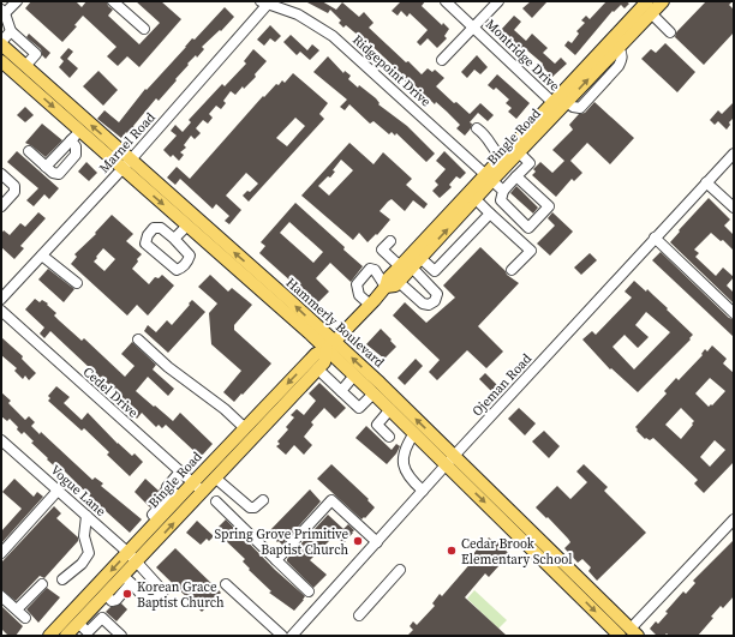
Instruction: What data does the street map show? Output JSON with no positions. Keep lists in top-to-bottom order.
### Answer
{
  "streets": {
    "main road": ["Bingle Road", "Hammerly Boulevard"],
    "street": [
      "Montridge Drive",
      "Ridgepoint Drive",
      "Marnel Road",
      "Ojeman Road",
      "Cedel Drive",
      "Vogue Lane"
    ]
  },
  "crossings": [
    ["Montridge Drive", "Bingle Road"],
    ["Ridgepoint Drive", "Bingle Road"],
    ["Ridgepoint Drive", "Marnel Road"],
    ["Bingle Road", "Hammerly Boulevard"],
    ["Bingle Road", "Cedel Drive"],
    ["Bingle Road", "Vogue Lane"],
    ["Marnel Road", "Hammerly Boulevard"],
    ["Hammerly Boulevard", "Ojeman Road"]
  ],
  "places": ["Spring Grove Primitive Baptist Church", "Cedar Brook Elementary School", "Korean Grace Baptist Church"]
}
